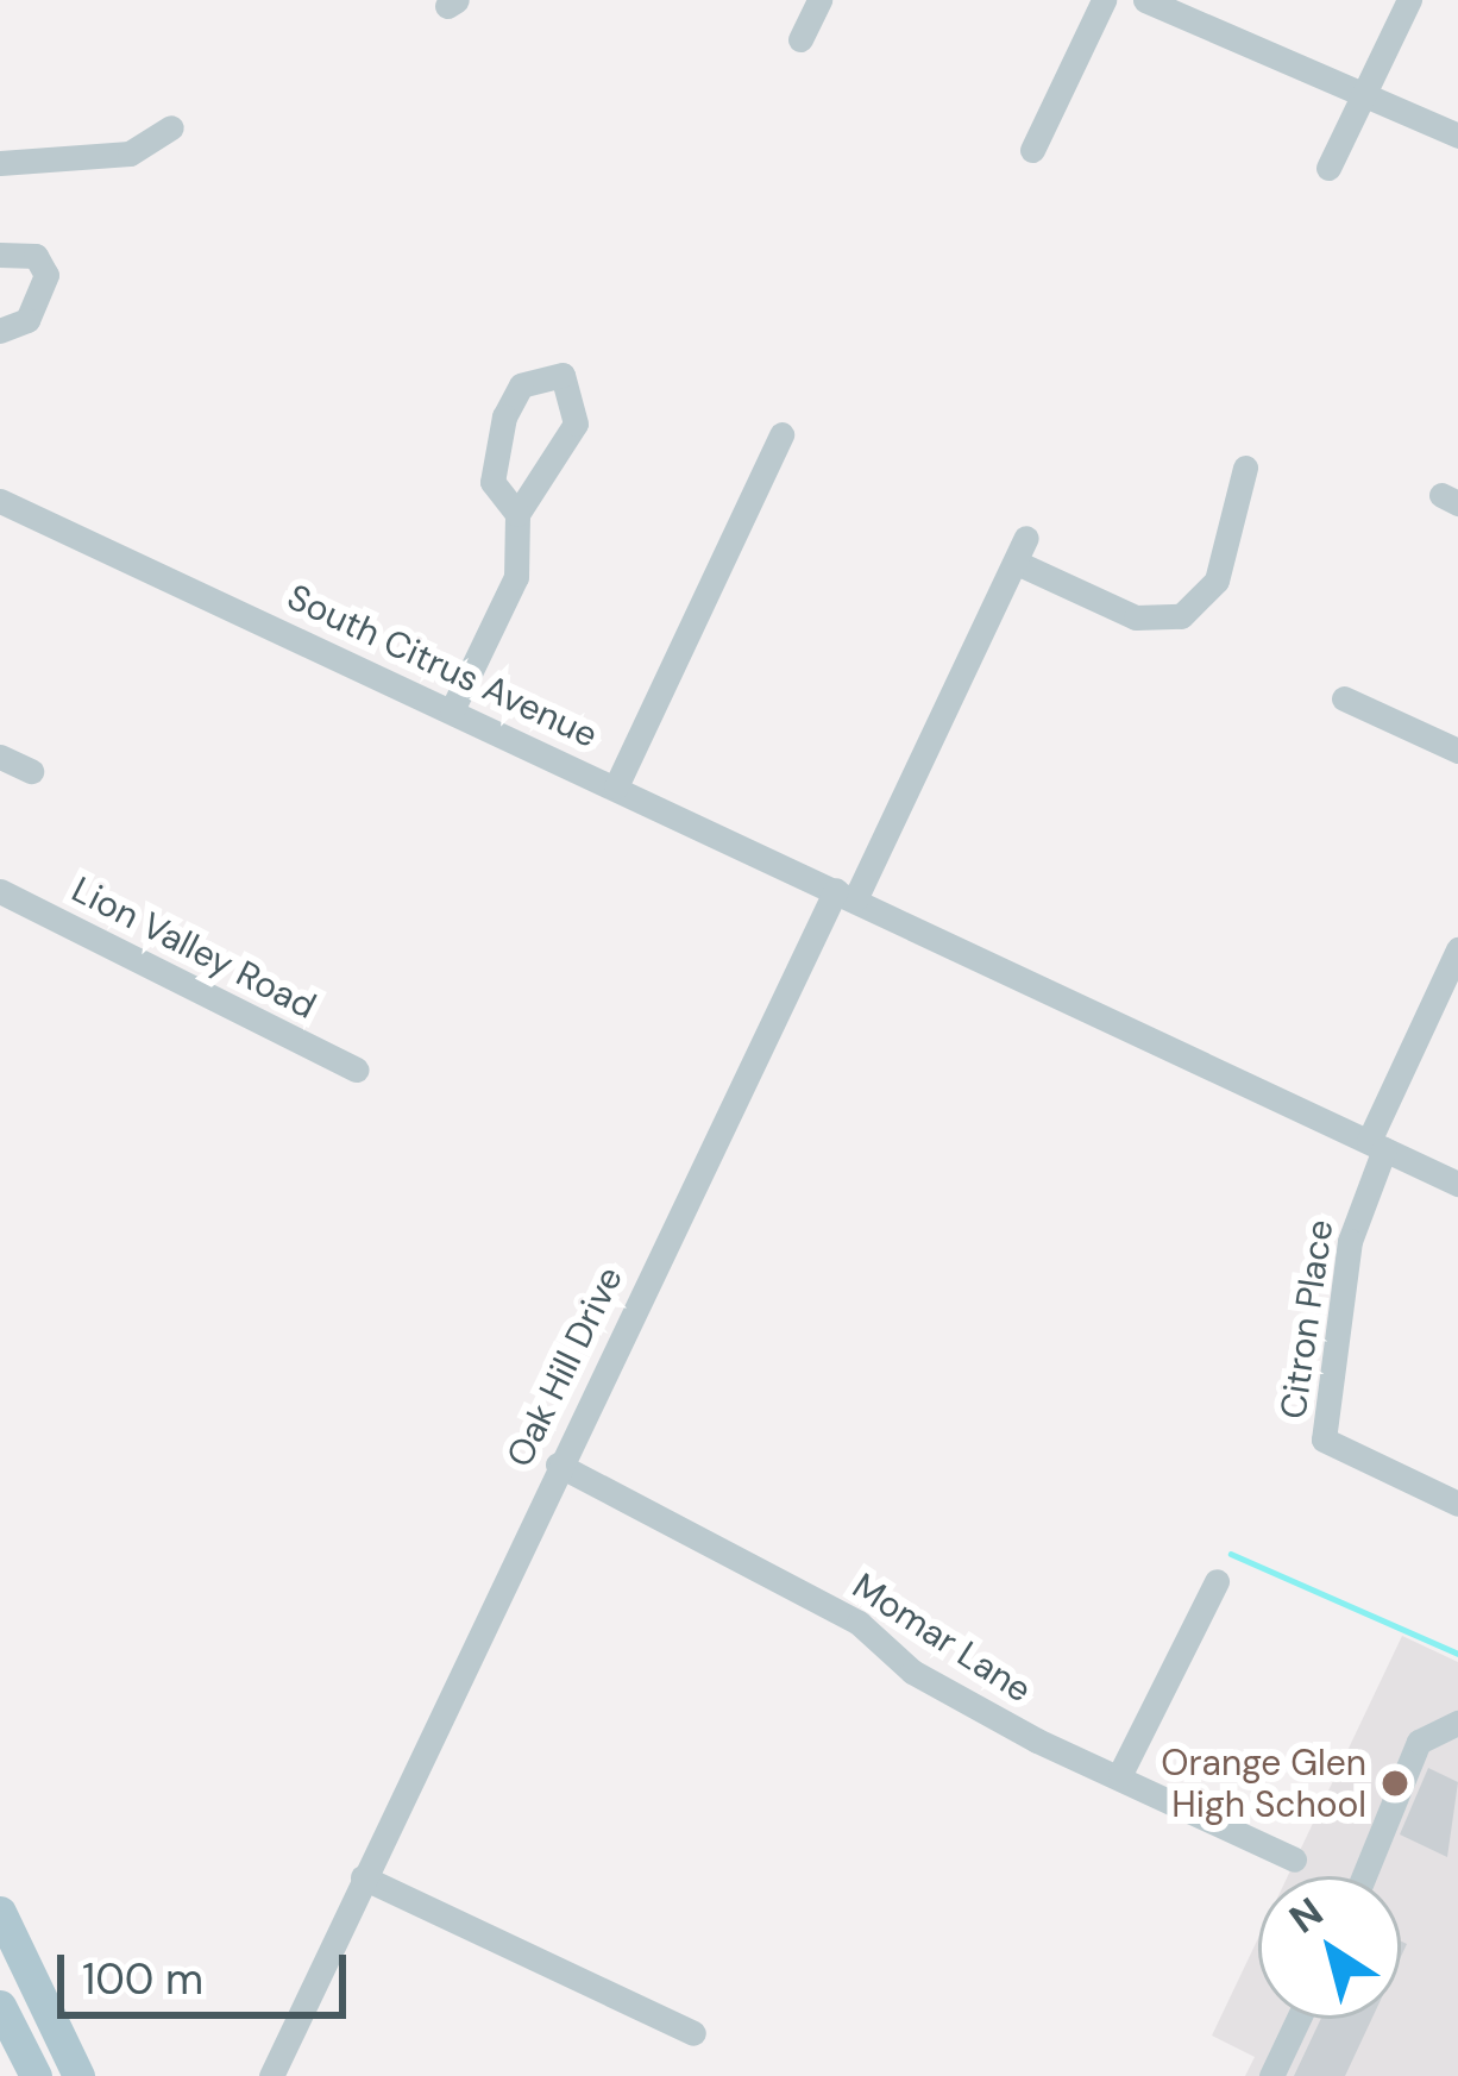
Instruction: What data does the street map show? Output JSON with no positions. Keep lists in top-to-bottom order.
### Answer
{
  "streets": {
    "street": [
      "South Citrus Avenue",
      "Lion Valley Road",
      "Citron Place",
      "Oak Hill Drive",
      "Momar Lane"
    ]
  },
  "crossings": [
    ["South Citrus Avenue", "Citron Place"],
    ["South Citrus Avenue", "Oak Hill Drive"],
    ["Oak Hill Drive", "Momar Lane"]
  ],
  "places": ["Orange Glen High School"],
  "scale_bar": "100 m",
  "north": "top left"
}
